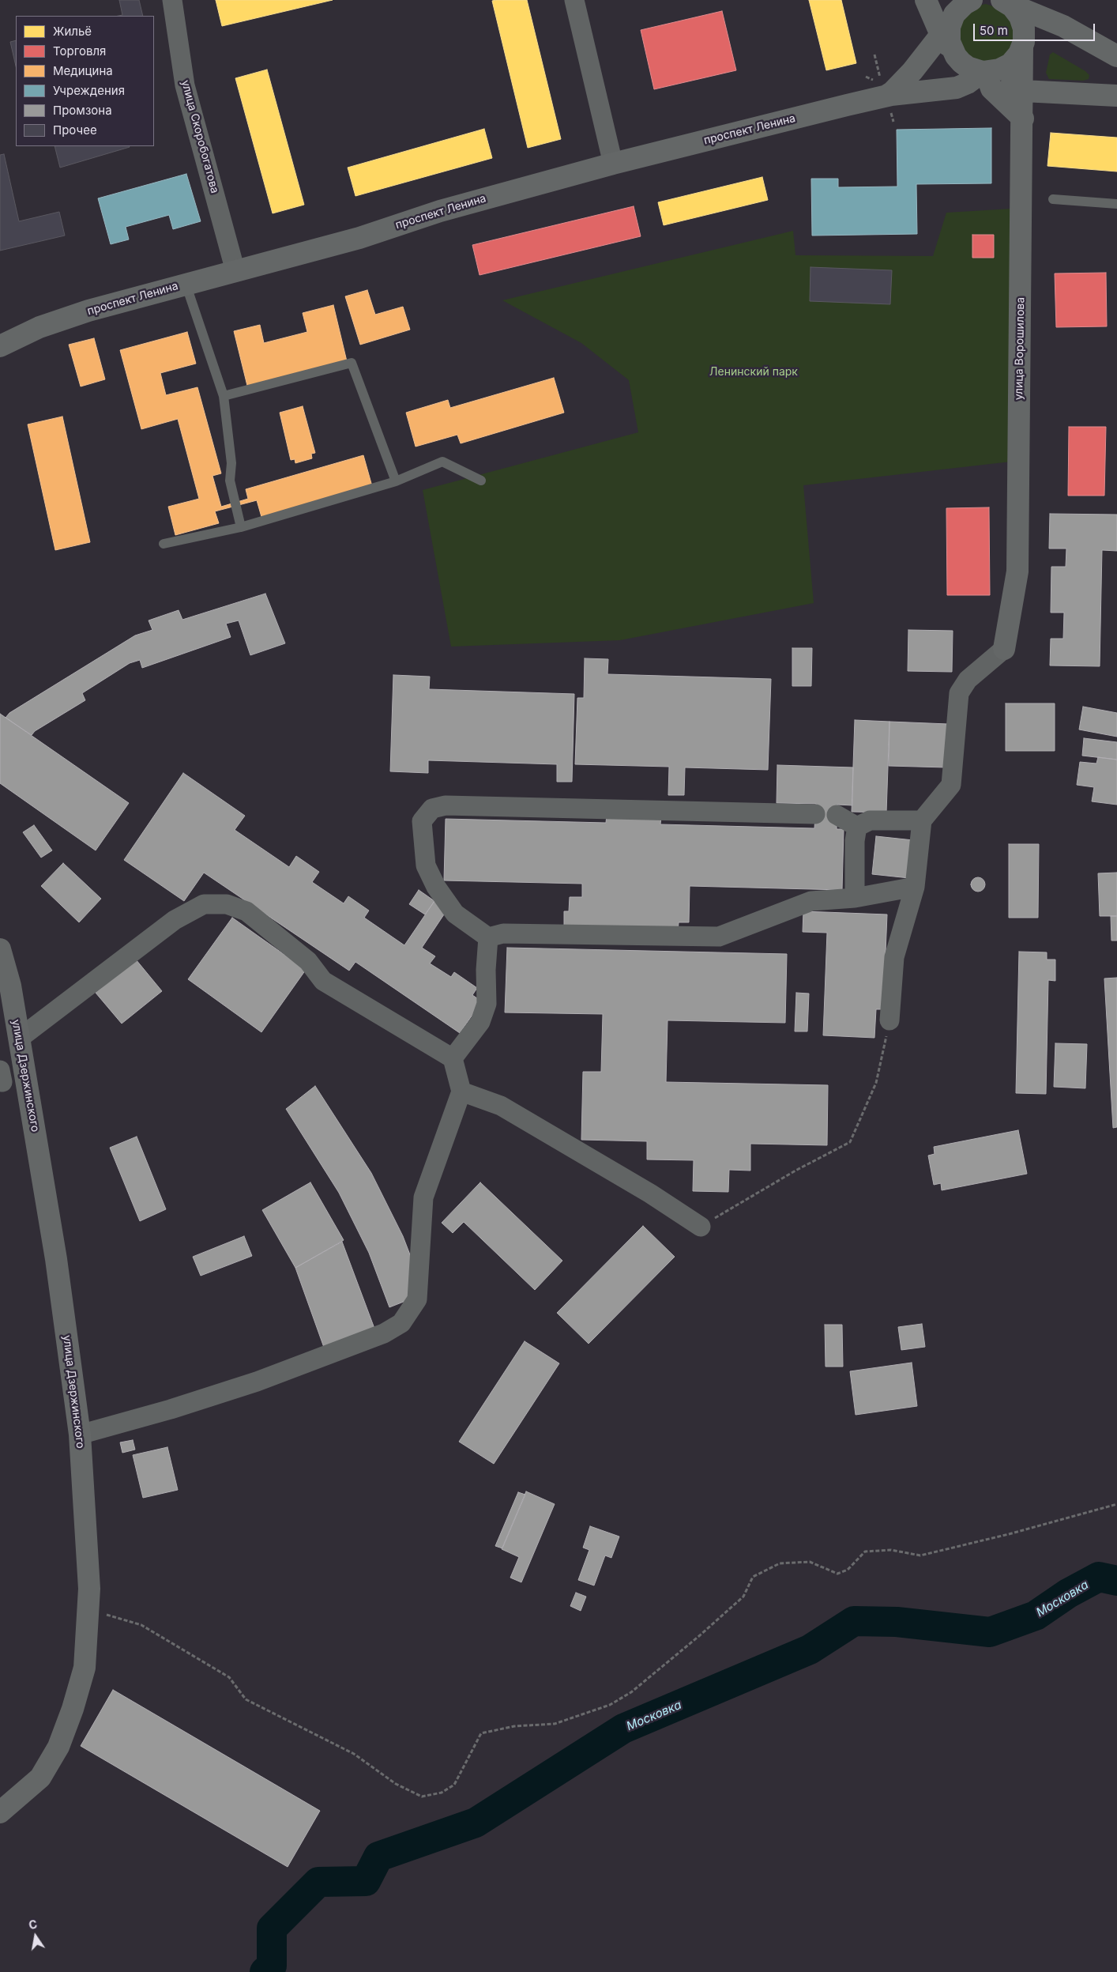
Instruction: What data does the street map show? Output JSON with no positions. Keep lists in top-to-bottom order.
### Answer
{
  "streets": {
    "main road": ["проспект Ленина", "улица Ворошилова", "улица Дзержинского"],
    "street": ["улица Скоробогатова"]
  },
  "crossings": [
    ["проспект Ленина", "улица Скоробогатова"],
    ["проспект Ленина", "улица Ворошилова"]
  ],
  "water": ["Московка"],
  "parks": ["Ленинский парк"],
  "legend": [
    "Жильё",
    "Торговля",
    "Медицина",
    "Учреждения",
    "Промзона",
    "Прочее"
  ],
  "scale_bar": "50 m",
  "north": "top"
}
